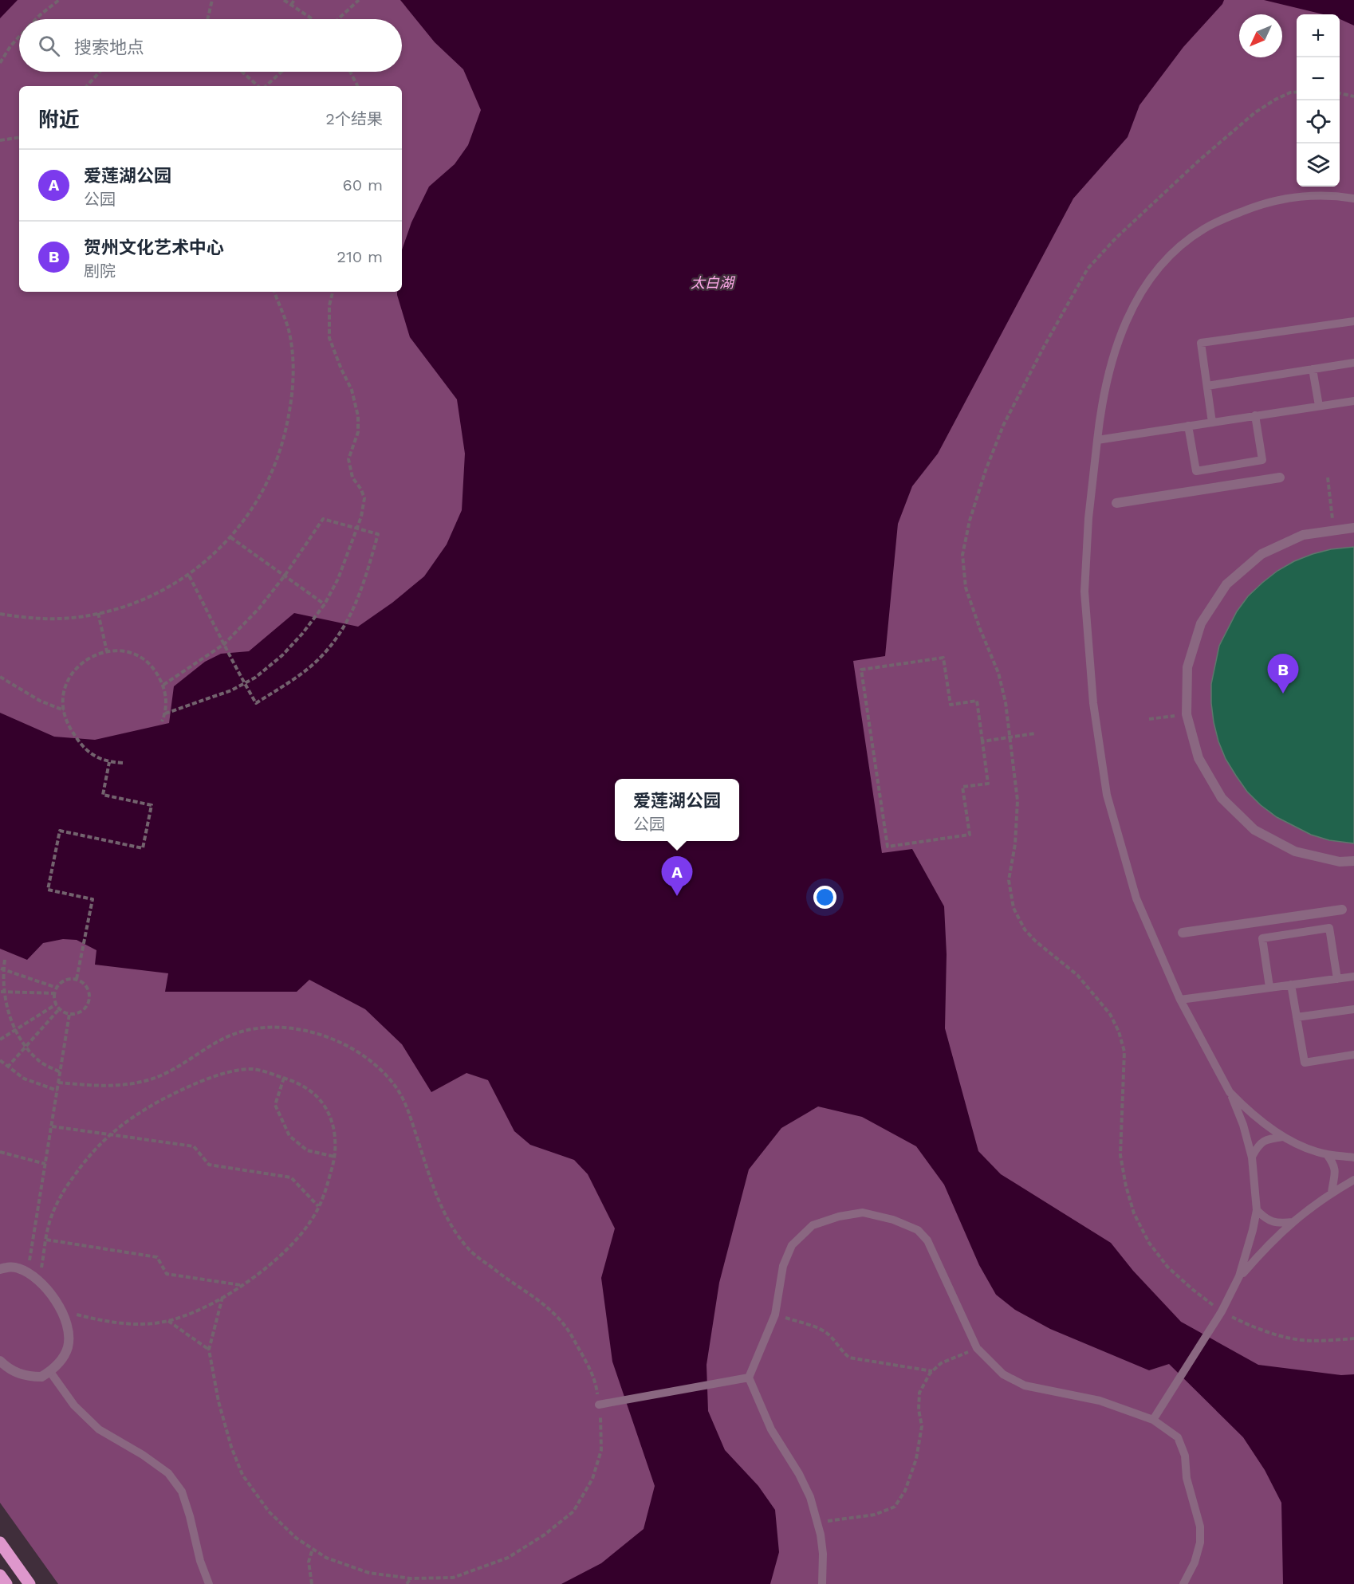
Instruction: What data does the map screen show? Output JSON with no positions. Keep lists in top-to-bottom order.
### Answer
{
  "water": ["太白湖"],
  "north": "bottom left",
  "page": {
    "map_buttons": ["+", "−"],
    "search": "搜索地点",
    "heading": ["附近", "2个结果"],
    "list": [
      {
        "mark": "A",
        "name": "爱莲湖公园",
        "note": "公园",
        "value": "60 m"
      },
      {
        "mark": "B",
        "name": "贺州文化艺术中心",
        "note": "剧院",
        "value": "210 m"
      }
    ],
    "pins": ["B", "A"],
    "popup": ["爱莲湖公园", "公园"]
  }
}
